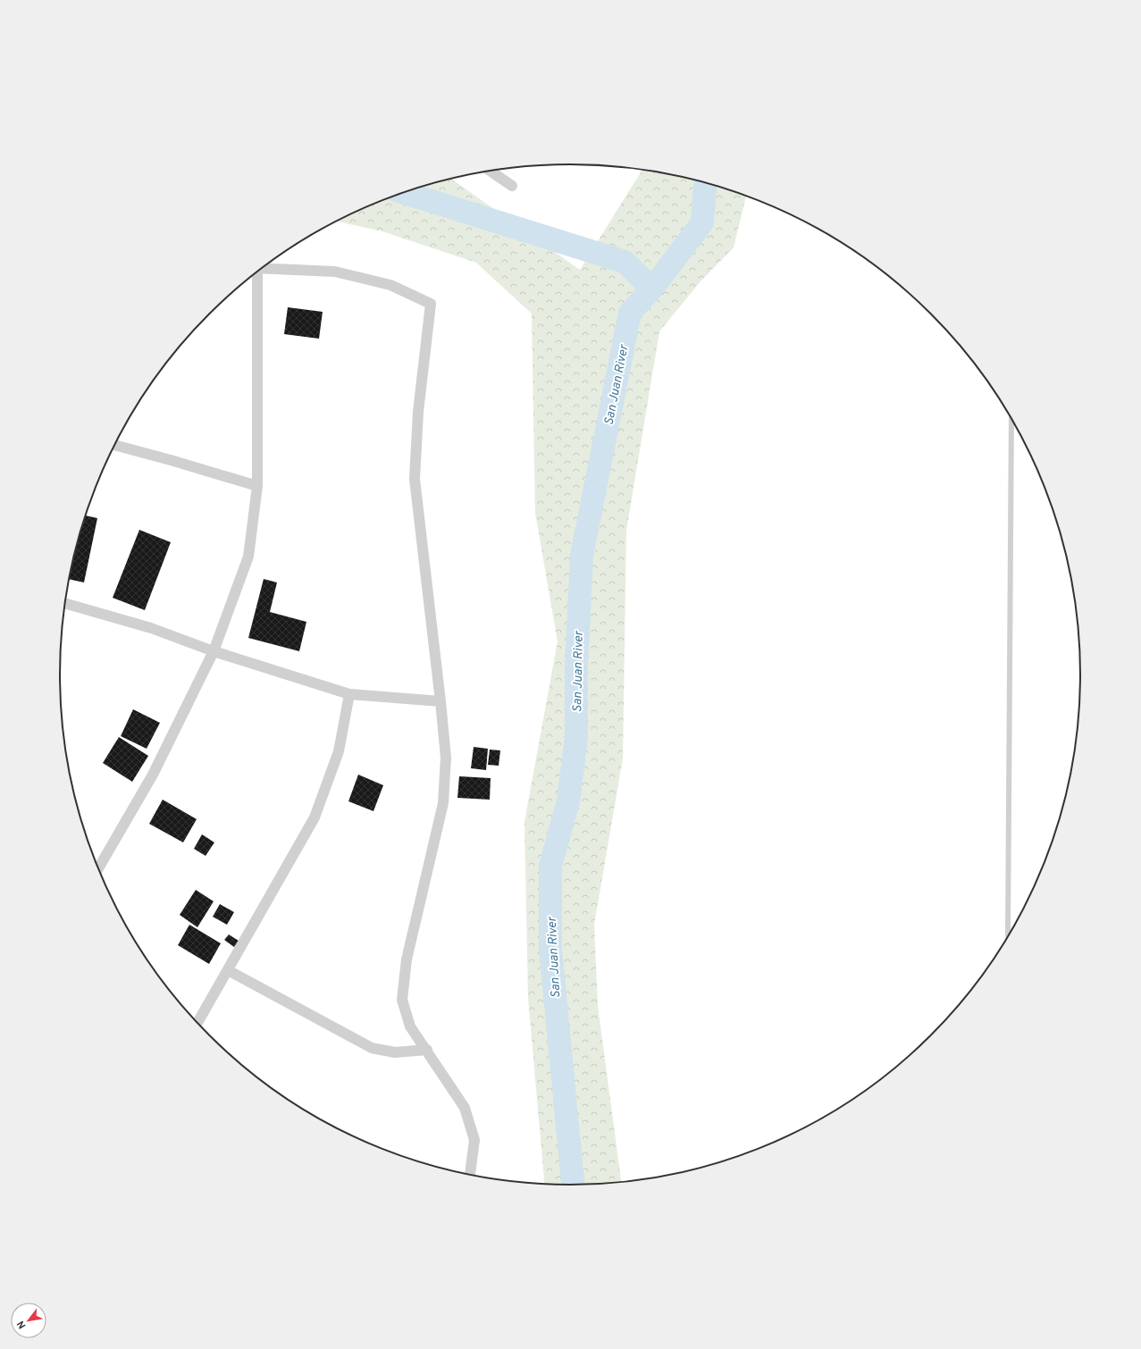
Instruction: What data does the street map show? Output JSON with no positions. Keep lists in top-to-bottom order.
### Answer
{
  "water": ["San Juan River"],
  "north": "bottom left"
}
